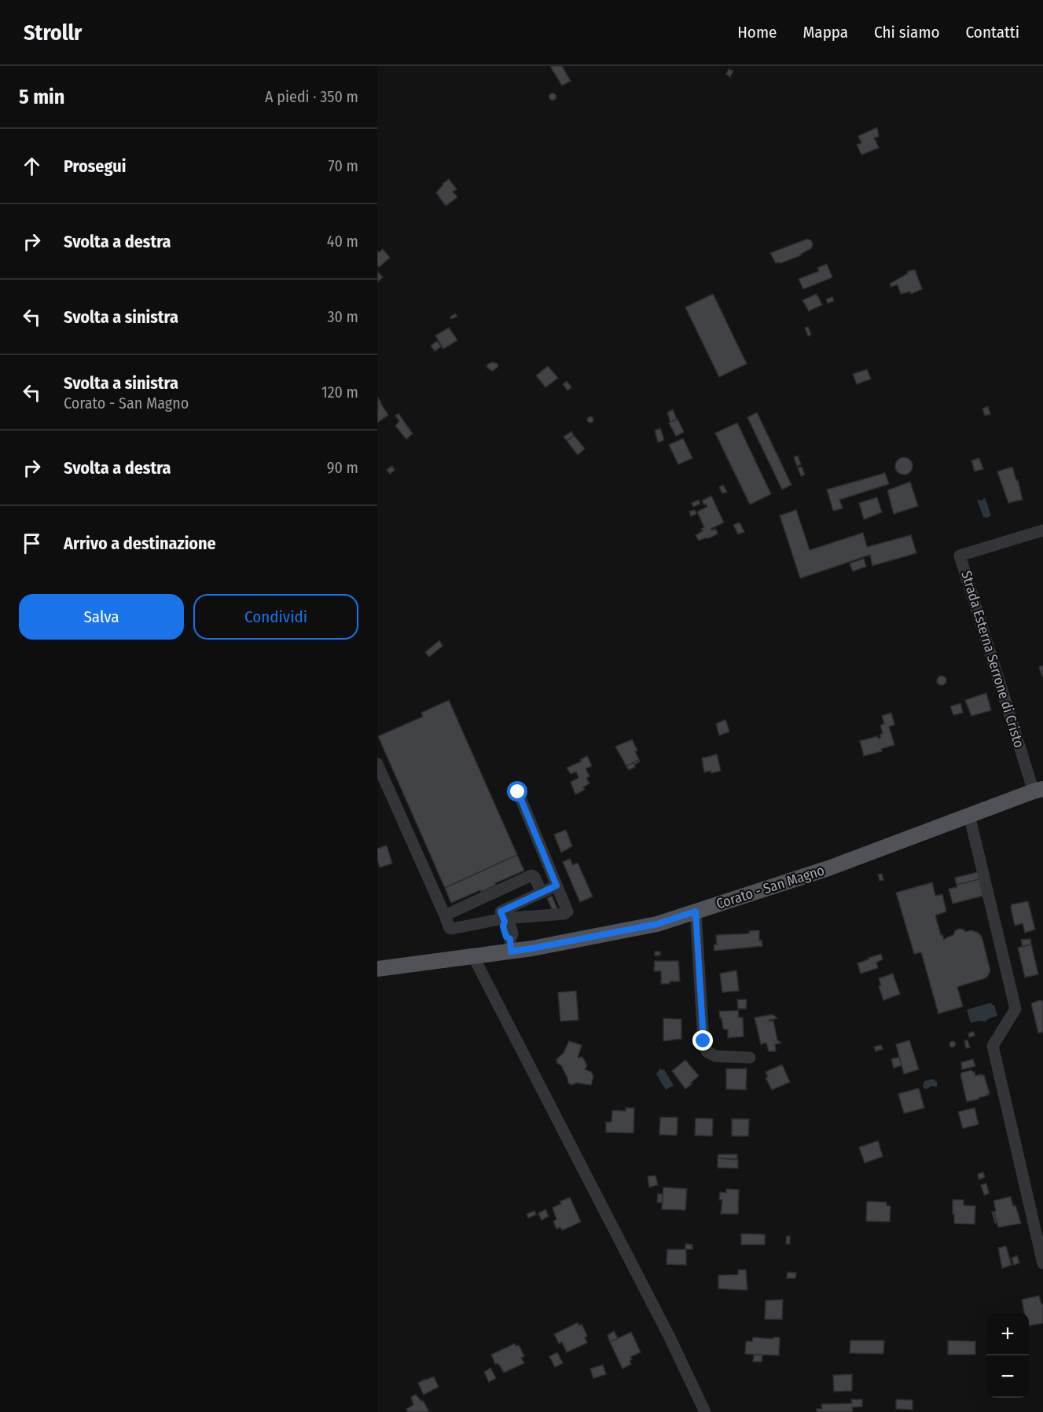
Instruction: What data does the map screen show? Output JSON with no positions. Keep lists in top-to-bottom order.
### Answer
{
  "streets": {
    "main road": ["Corato - San Magno"],
    "street": ["Strada Esterna Serrone di Cristo"]
  },
  "crossings": [
    ["Strada Esterna Serrone di Cristo", "Corato - San Magno"]
  ],
  "page": {
    "header": "Strollr",
    "nav": [
      "Home",
      "Mappa",
      "Chi siamo",
      "Contatti"
    ],
    "heading": ["5 min", "A piedi · 350 m"],
    "list": [
      ["Prosegui", "70 m"],
      ["Svolta a destra", "40 m"],
      ["Svolta a sinistra", "30 m"],
      ["Svolta a sinistra", "Corato - San Magno", "120 m"],
      ["Svolta a destra", "90 m"],
      "Arrivo a destinazione"
    ],
    "buttons": ["Salva", "Condividi"],
    "map_buttons": ["+", "−"]
  }
}
